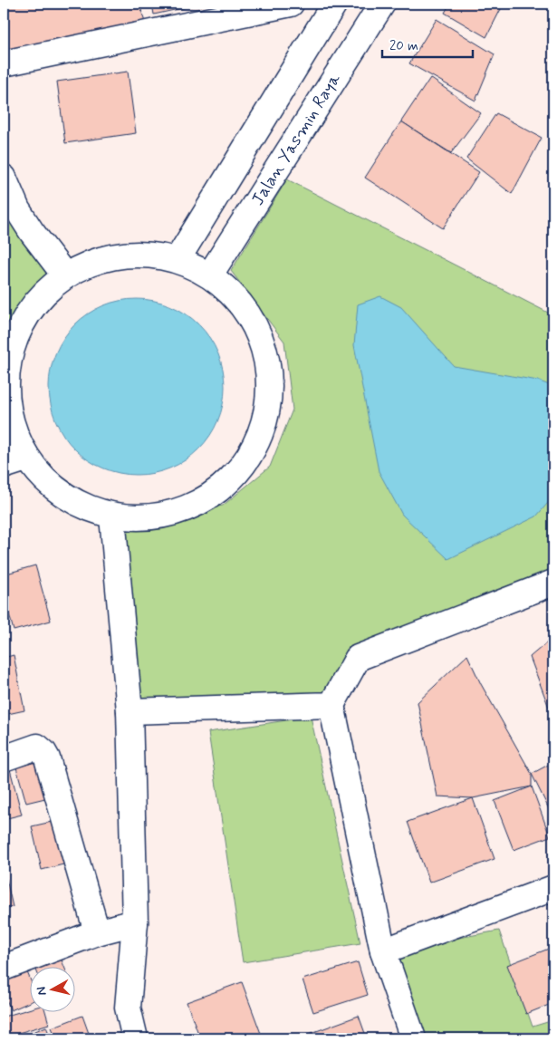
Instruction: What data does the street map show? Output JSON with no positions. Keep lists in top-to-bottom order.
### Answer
{
  "streets": {
    "street": ["Jalan Yasmin Raya"]
  },
  "scale_bar": "20 m",
  "north": "left"
}
